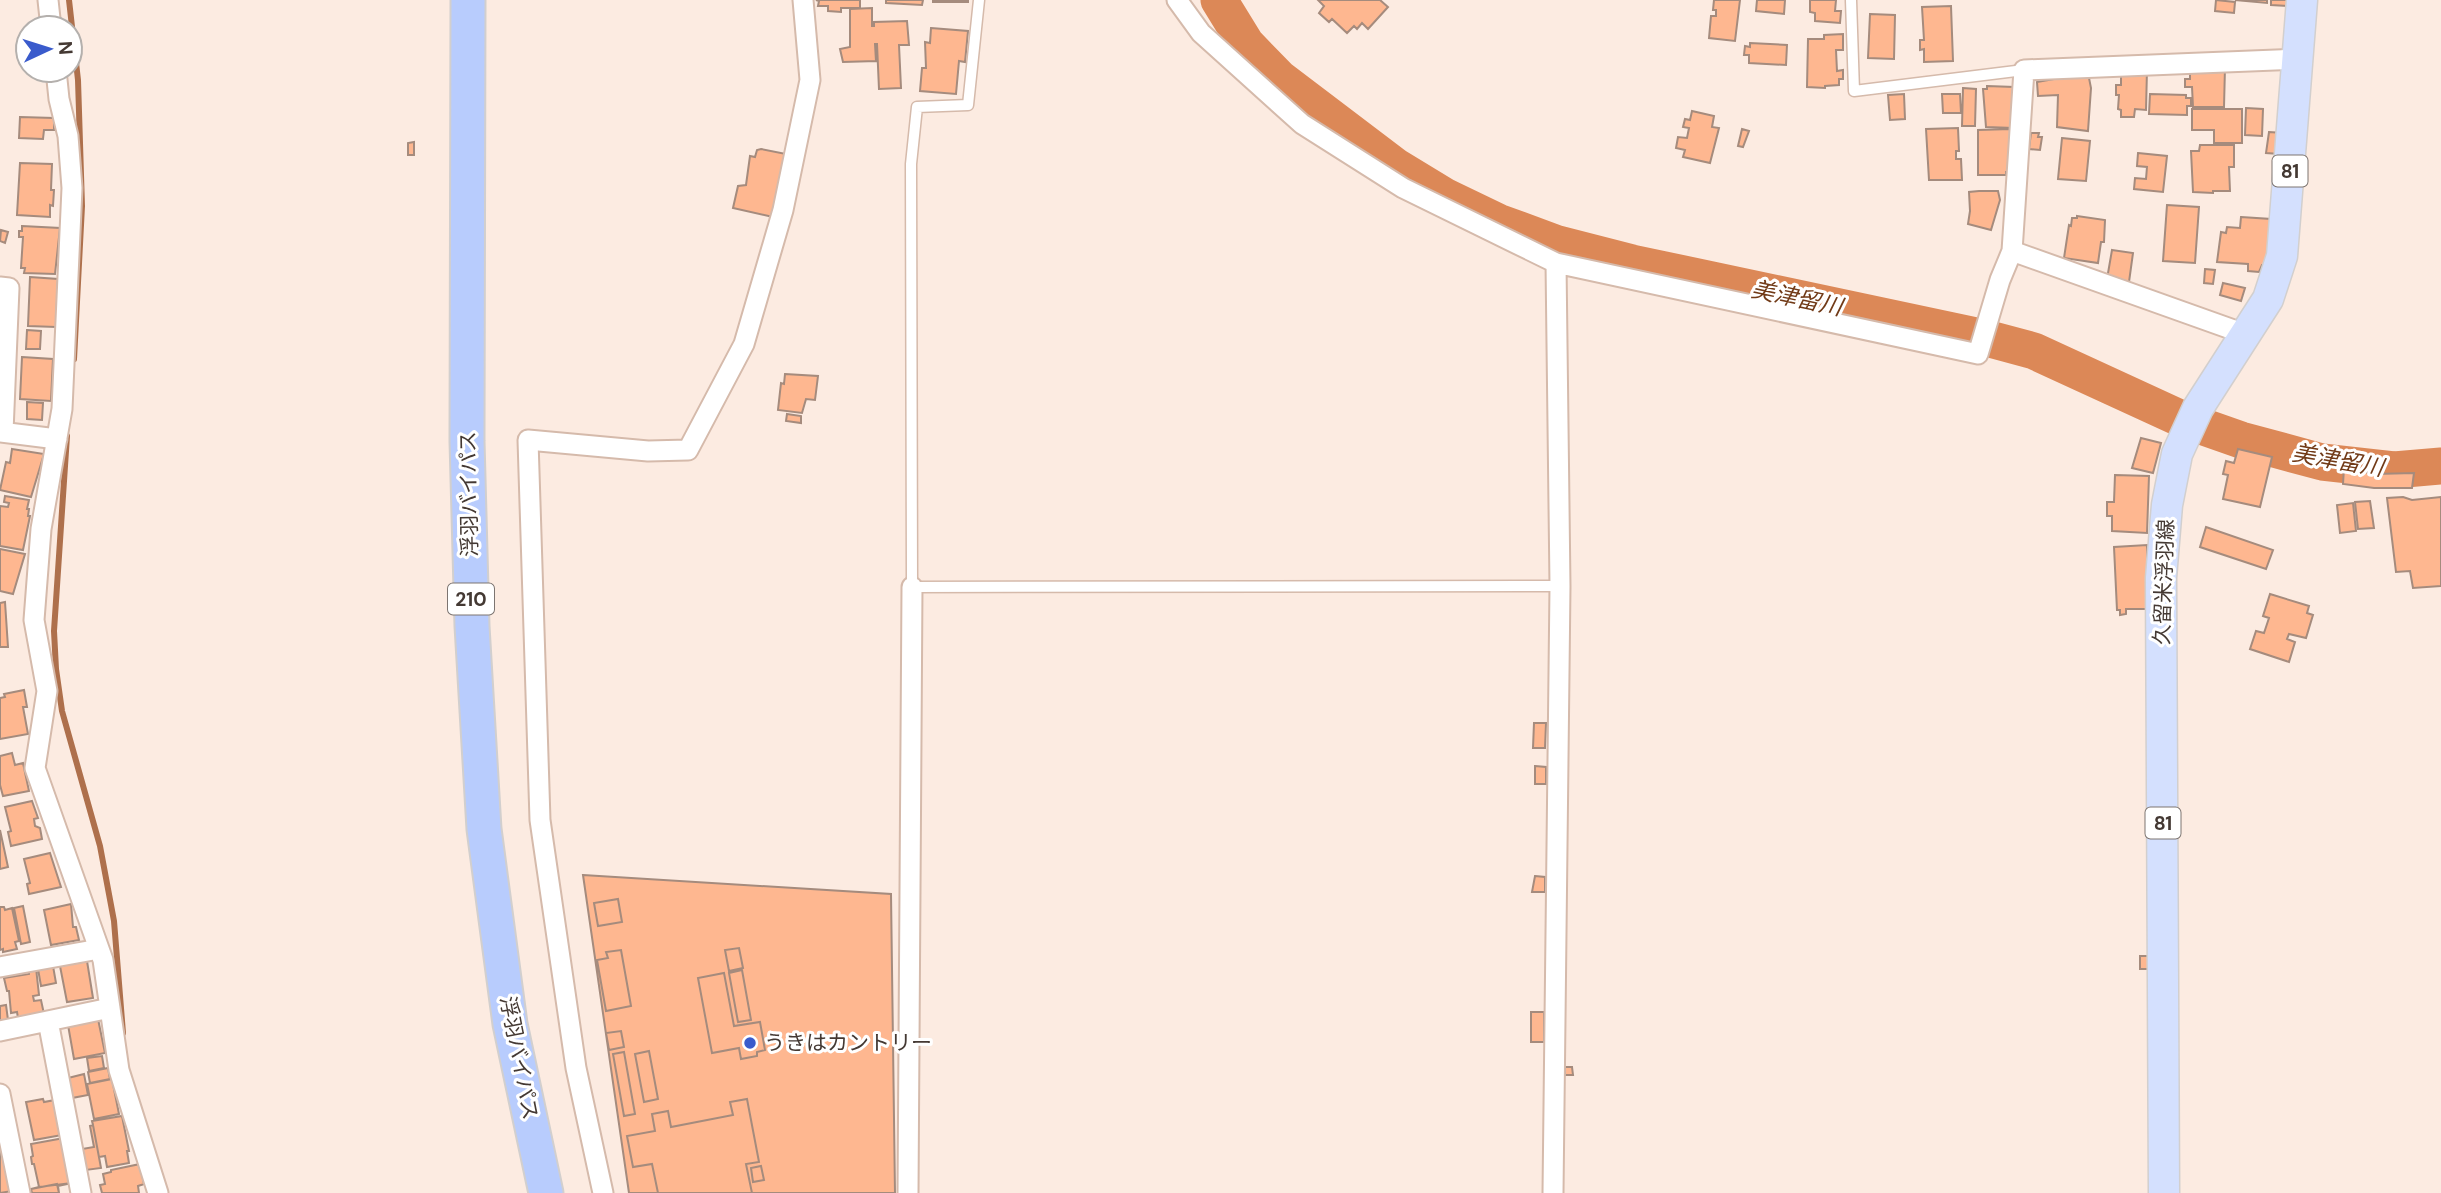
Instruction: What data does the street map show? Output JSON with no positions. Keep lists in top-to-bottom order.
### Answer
{
  "streets": {
    "highway": ["浮羽バイパス", "210"],
    "main road": ["81", "久留米浮羽線"]
  },
  "water": ["美津留川"],
  "places": ["うきはカントリー"],
  "north": "right"
}
